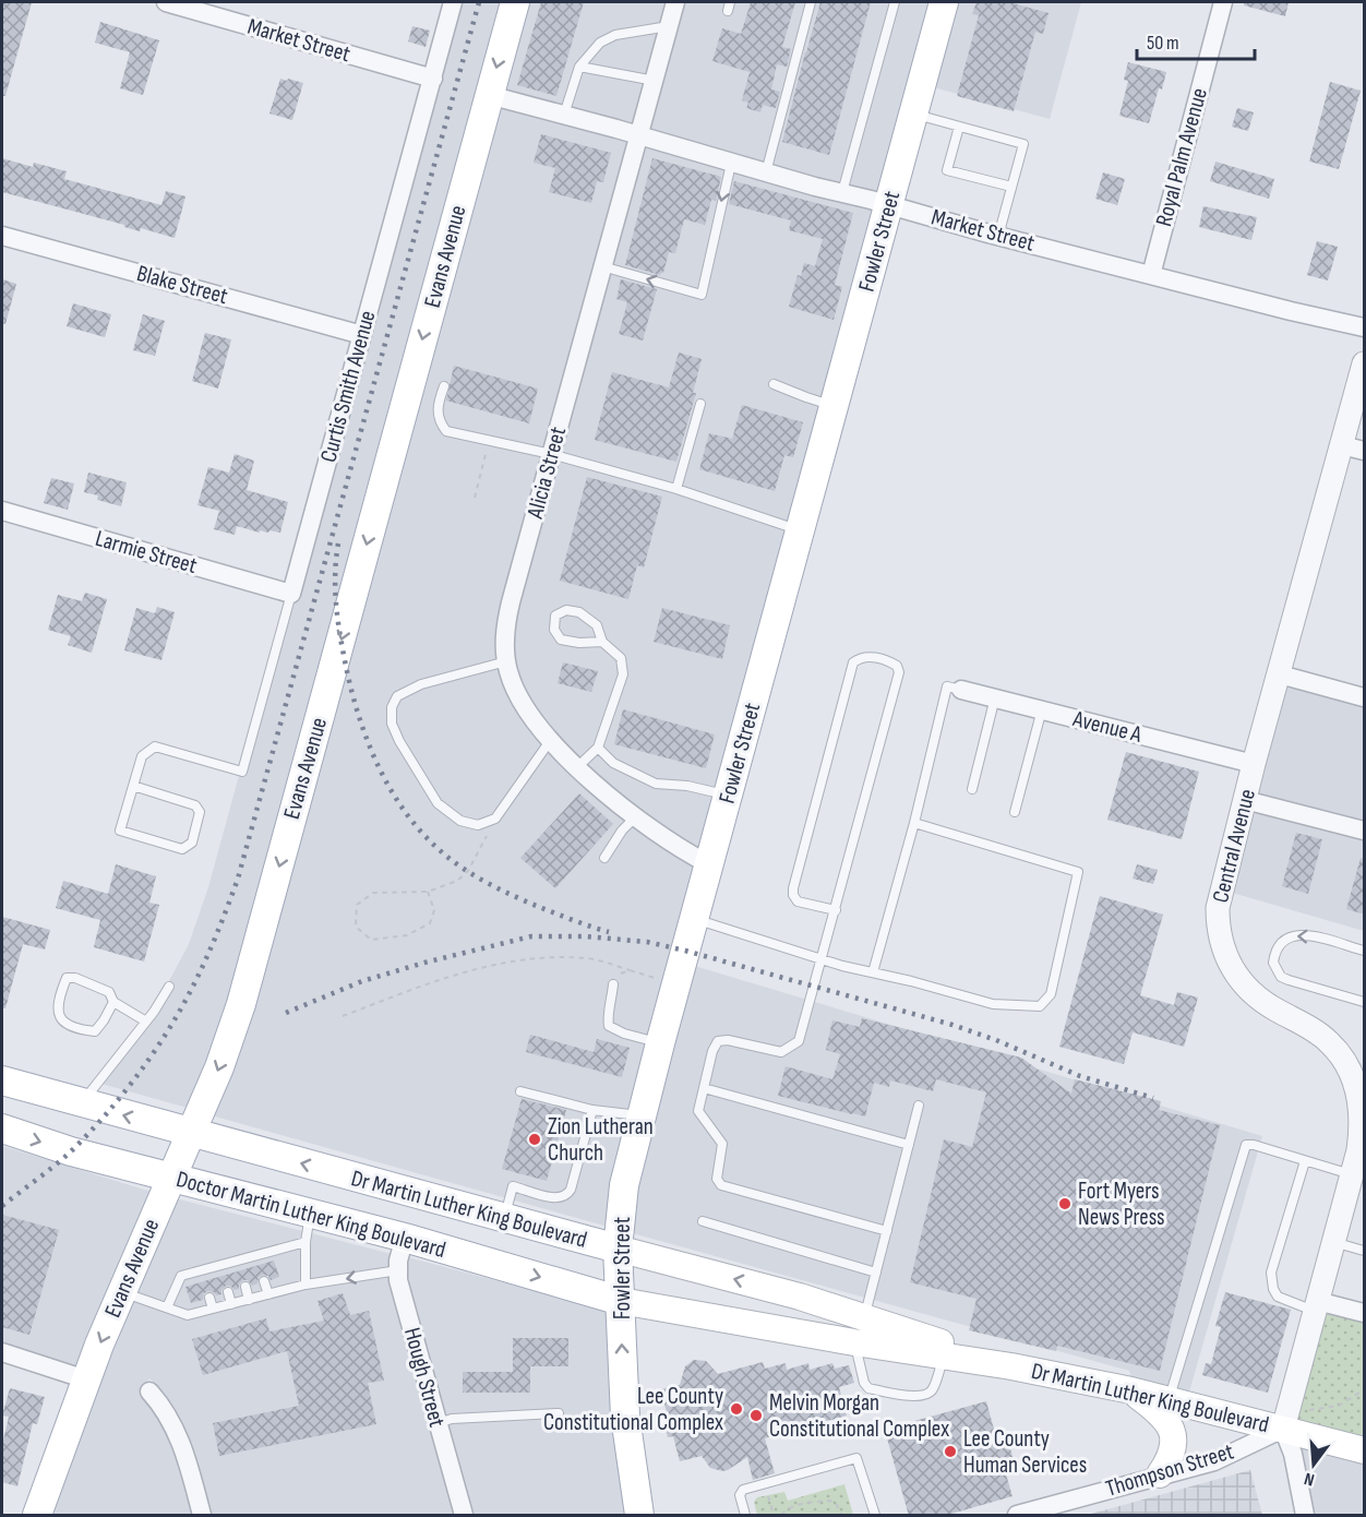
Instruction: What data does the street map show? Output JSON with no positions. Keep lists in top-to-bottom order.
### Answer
{
  "streets": {
    "main road": [
      "Fowler Street",
      "Evans Avenue",
      "Dr Martin Luther King Boulevard",
      "Doctor Martin Luther King Boulevard"
    ],
    "street": [
      "Market Street",
      "Royal Palm Avenue",
      "Blake Street",
      "Curtis Smith Avenue",
      "Alicia Street",
      "Larmie Street",
      "Avenue A",
      "Central Avenue",
      "Hough Street",
      "Thompson Street"
    ]
  },
  "crossings": [
    ["Market Street", "Royal Palm Avenue"],
    ["Market Street", "Fowler Street"],
    ["Market Street", "Evans Avenue"],
    ["Market Street", "Curtis Smith Avenue"],
    ["Market Street", "Alicia Street"],
    ["Fowler Street", "Alicia Street"],
    ["Fowler Street", "Dr Martin Luther King Boulevard"],
    ["Fowler Street", "Doctor Martin Luther King Boulevard"],
    ["Evans Avenue", "Dr Martin Luther King Boulevard"],
    ["Evans Avenue", "Doctor Martin Luther King Boulevard"],
    ["Blake Street", "Curtis Smith Avenue"],
    ["Curtis Smith Avenue", "Larmie Street"],
    ["Avenue A", "Central Avenue"],
    ["Central Avenue", "Dr Martin Luther King Boulevard"],
    ["Central Avenue", "Thompson Street"],
    ["Dr Martin Luther King Boulevard", "Doctor Martin Luther King Boulevard"],
    ["Dr Martin Luther King Boulevard", "Thompson Street"],
    ["Doctor Martin Luther King Boulevard", "Hough Street"]
  ],
  "one_way": ["Evans Avenue"],
  "places": [
    "Zion Lutheran Church",
    "Fort Myers News Press",
    "Lee County Constitutional Complex",
    "Melvin Morgan Constitutional Complex",
    "Lee County Human Services"
  ],
  "scale_bar": "50 m",
  "north": "bottom"
}
